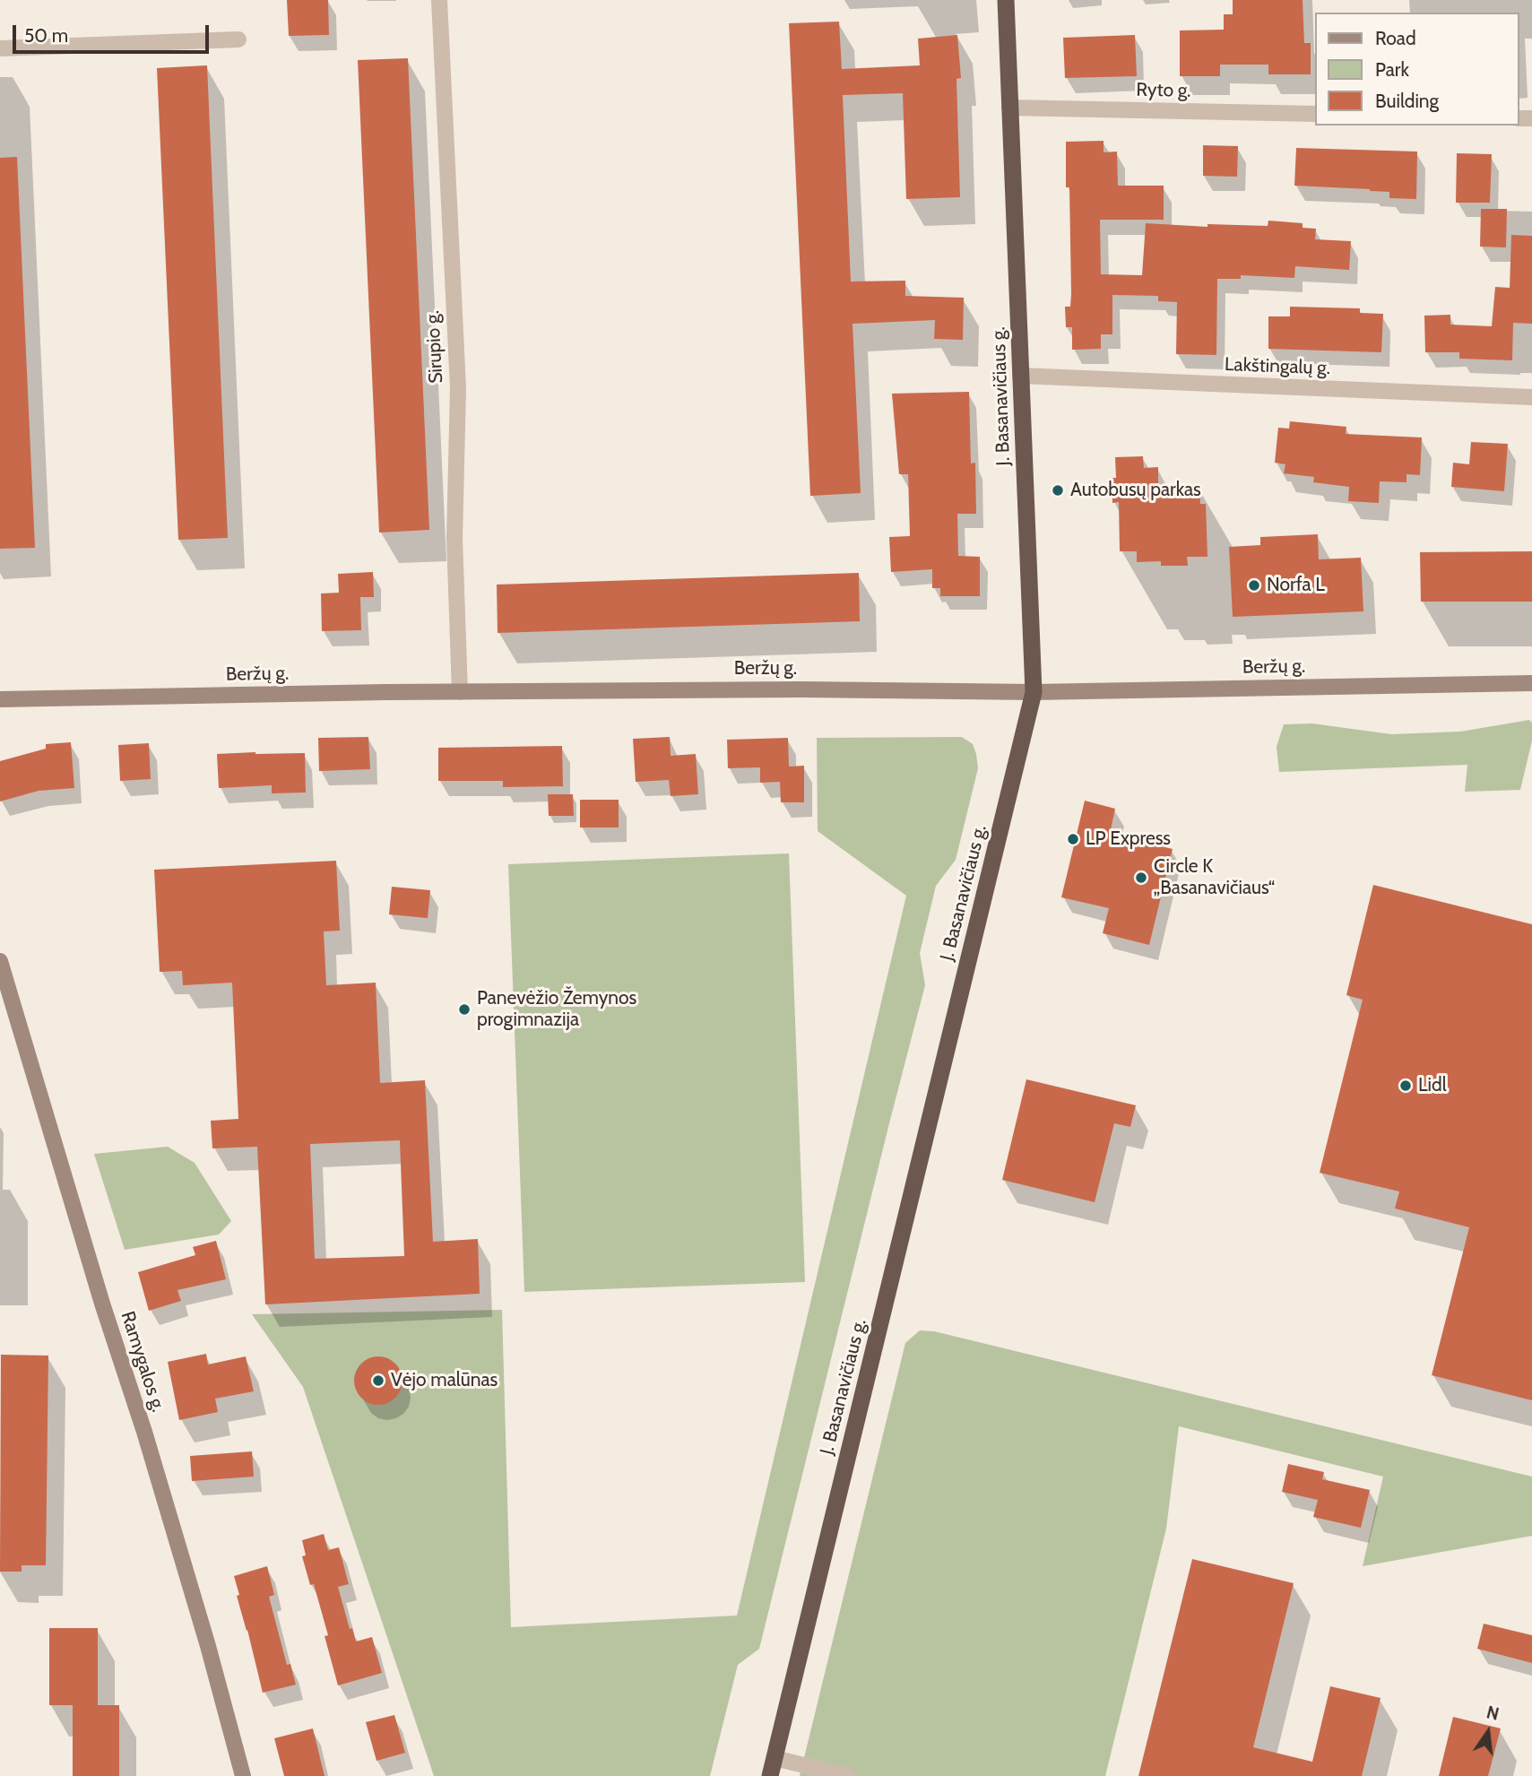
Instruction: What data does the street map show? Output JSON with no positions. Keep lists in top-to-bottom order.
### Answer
{
  "streets": {
    "highway": ["J. Basanavičiaus g."],
    "main road": ["Beržų g.", "Ramygalos g."],
    "street": ["Ryto g.", "Sirupio g.", "Lakštingalų g."]
  },
  "crossings": [
    ["Ryto g.", "J. Basanavičiaus g."],
    ["Sirupio g.", "Beržų g."],
    ["Lakštingalų g.", "J. Basanavičiaus g."],
    ["J. Basanavičiaus g.", "Beržų g."]
  ],
  "places": [
    "Autobusų parkas",
    "Norfa L",
    "LP Express",
    "Circle K „Basanavičiaus“",
    "Panevėžio Žemynos progimnazija",
    "Lidl",
    "Vėjo malūnas"
  ],
  "legend": ["Road", "Park", "Building"],
  "scale_bar": "50 m",
  "north": "top"
}
